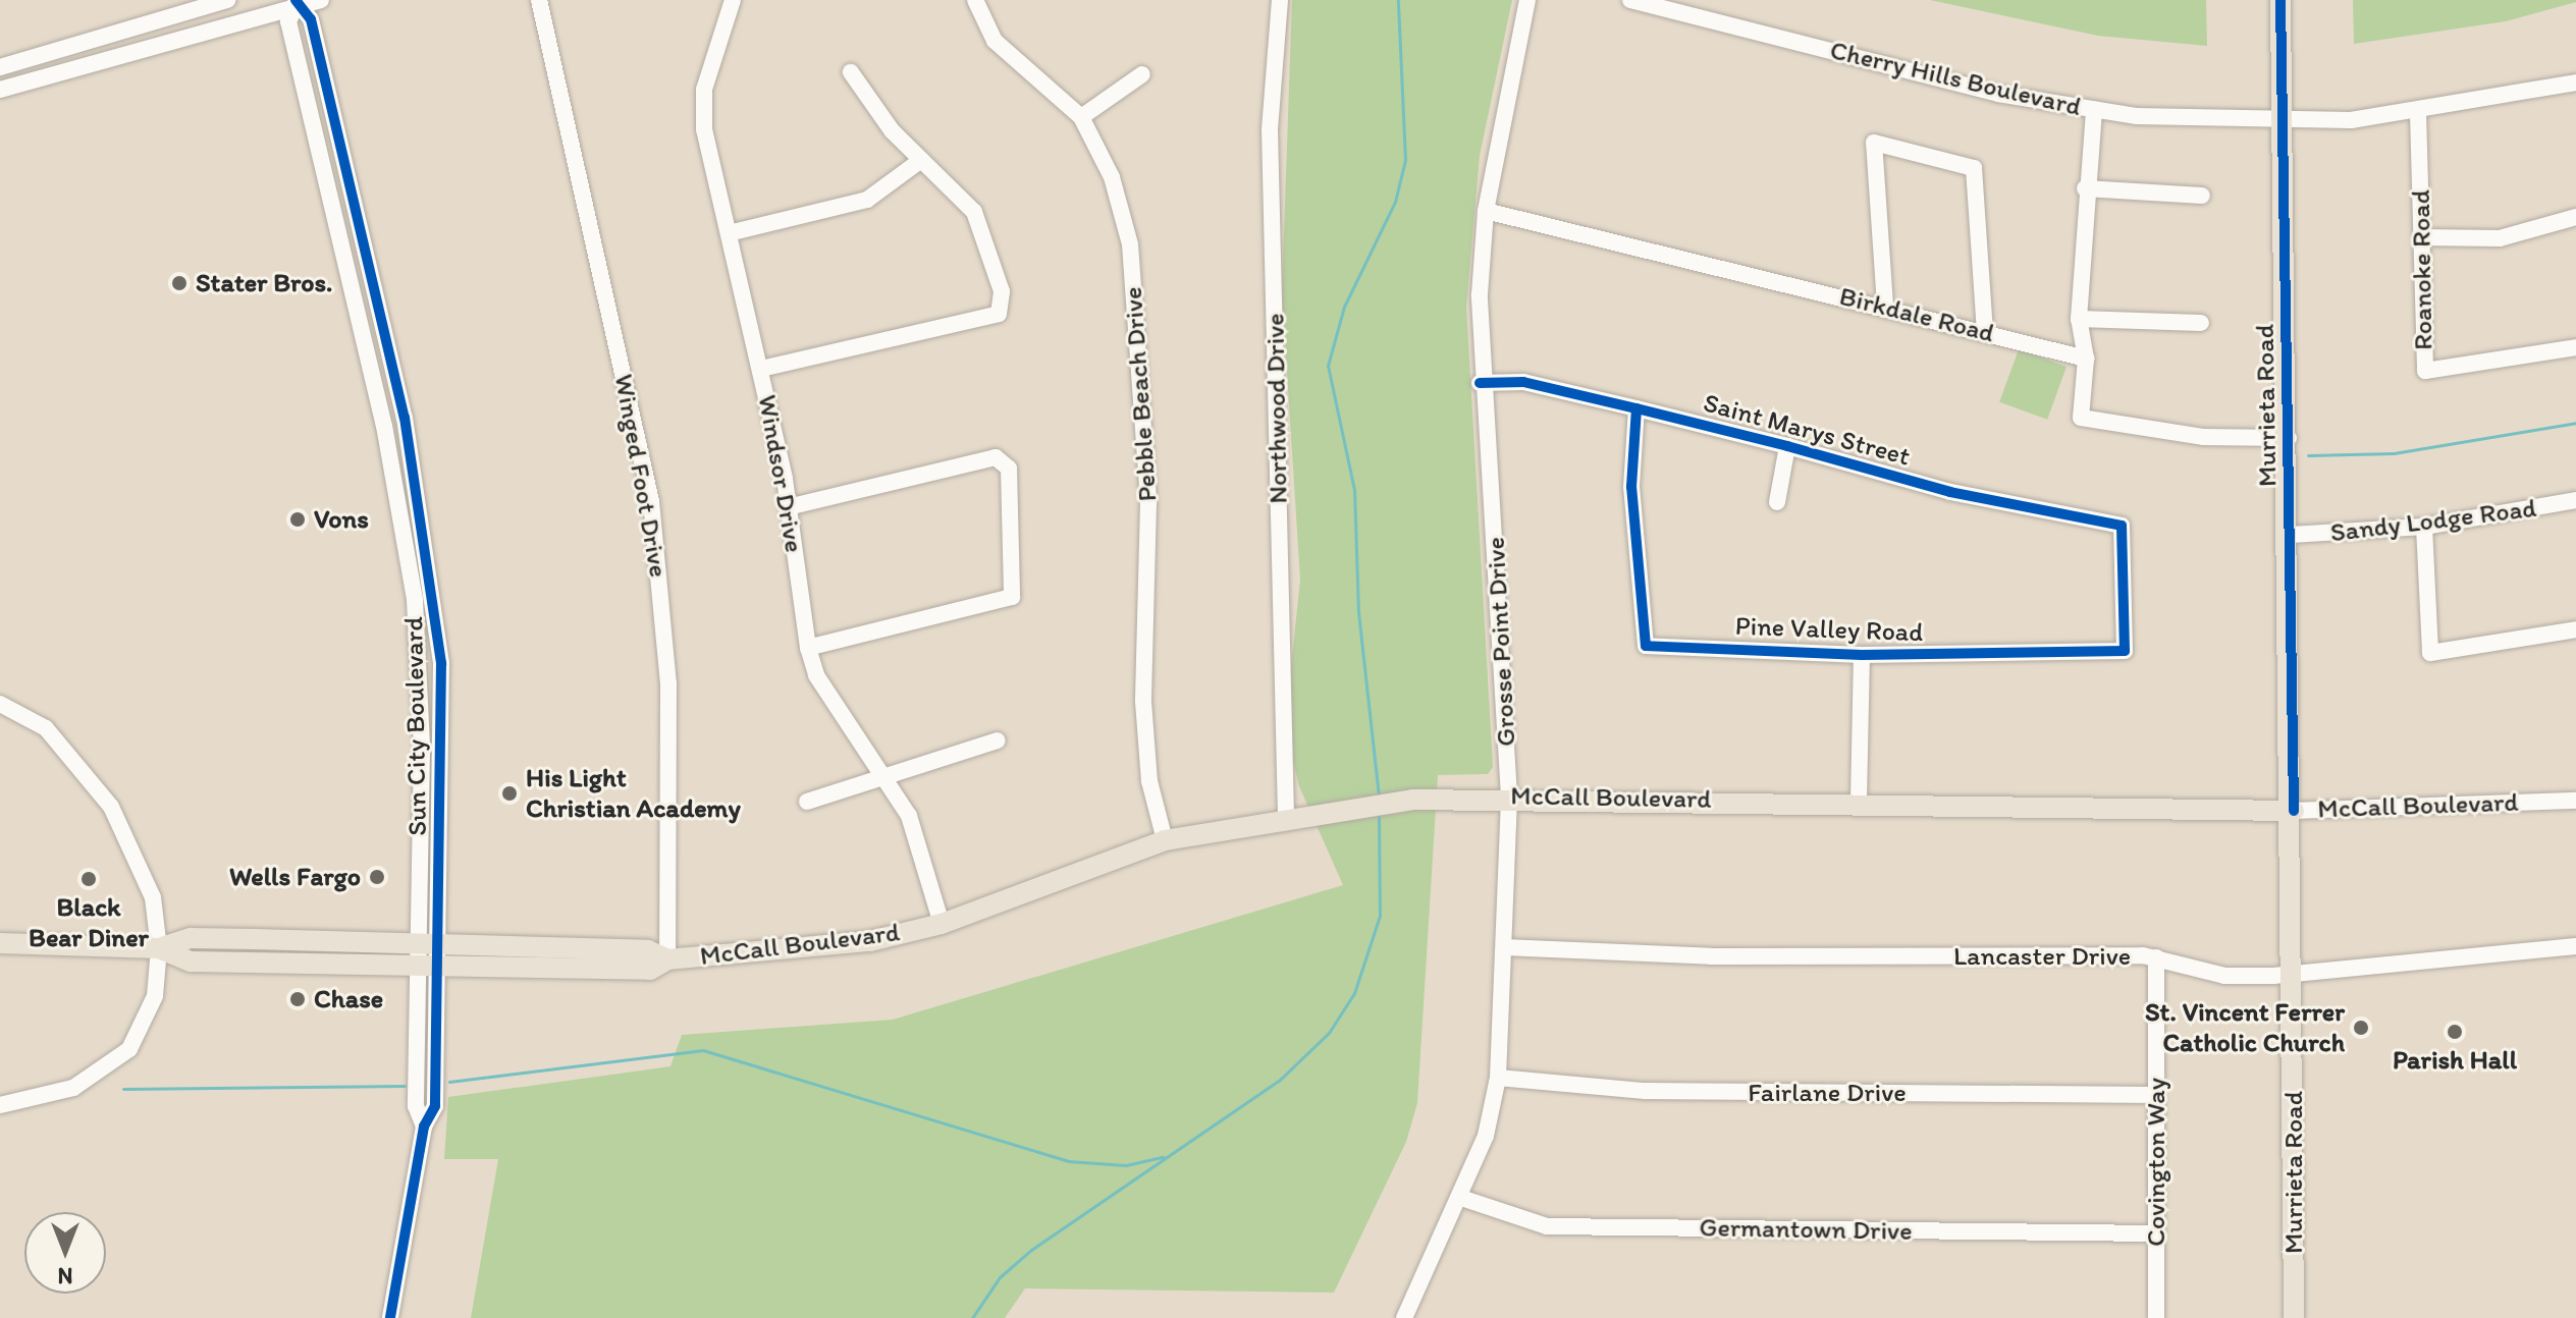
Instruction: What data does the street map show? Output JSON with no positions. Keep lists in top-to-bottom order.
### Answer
{
  "streets": {
    "main road": ["Murrieta Road", "McCall Boulevard"],
    "street": [
      "Cherry Hills Boulevard",
      "Roanoke Road",
      "Birkdale Road",
      "Pebble Beach Drive",
      "Northwood Drive",
      "Saint Marys Street",
      "Windsor Drive",
      "Winged Foot Drive",
      "Sandy Lodge Road",
      "Pine Valley Road",
      "Grosse Point Drive",
      "Sun City Boulevard",
      "Lancaster Drive",
      "Fairlane Drive",
      "Covington Way",
      "Germantown Drive"
    ]
  },
  "crossings": [
    ["Cherry Hills Boulevard", "Roanoke Road"],
    ["Cherry Hills Boulevard", "Murrieta Road"],
    ["Birkdale Road", "Grosse Point Drive"],
    ["Pebble Beach Drive", "McCall Boulevard"],
    ["Murrieta Road", "Sandy Lodge Road"],
    ["Murrieta Road", "McCall Boulevard"],
    ["Murrieta Road", "Lancaster Drive"],
    ["Northwood Drive", "McCall Boulevard"],
    ["Saint Marys Street", "Pine Valley Road"],
    ["Saint Marys Street", "Grosse Point Drive"],
    ["Windsor Drive", "McCall Boulevard"],
    ["Winged Foot Drive", "McCall Boulevard"],
    ["Grosse Point Drive", "McCall Boulevard"],
    ["Grosse Point Drive", "Lancaster Drive"],
    ["Grosse Point Drive", "Fairlane Drive"],
    ["Grosse Point Drive", "Germantown Drive"],
    ["Sun City Boulevard", "McCall Boulevard"],
    ["Lancaster Drive", "Covington Way"],
    ["Fairlane Drive", "Covington Way"],
    ["Covington Way", "Germantown Drive"]
  ],
  "places": [
    "Stater Bros.",
    "Vons",
    "His Light Christian Academy",
    "Wells Fargo",
    "Black Bear Diner",
    "Chase",
    "St. Vincent Ferrer Catholic Church",
    "Parish Hall"
  ],
  "north": "bottom"
}
